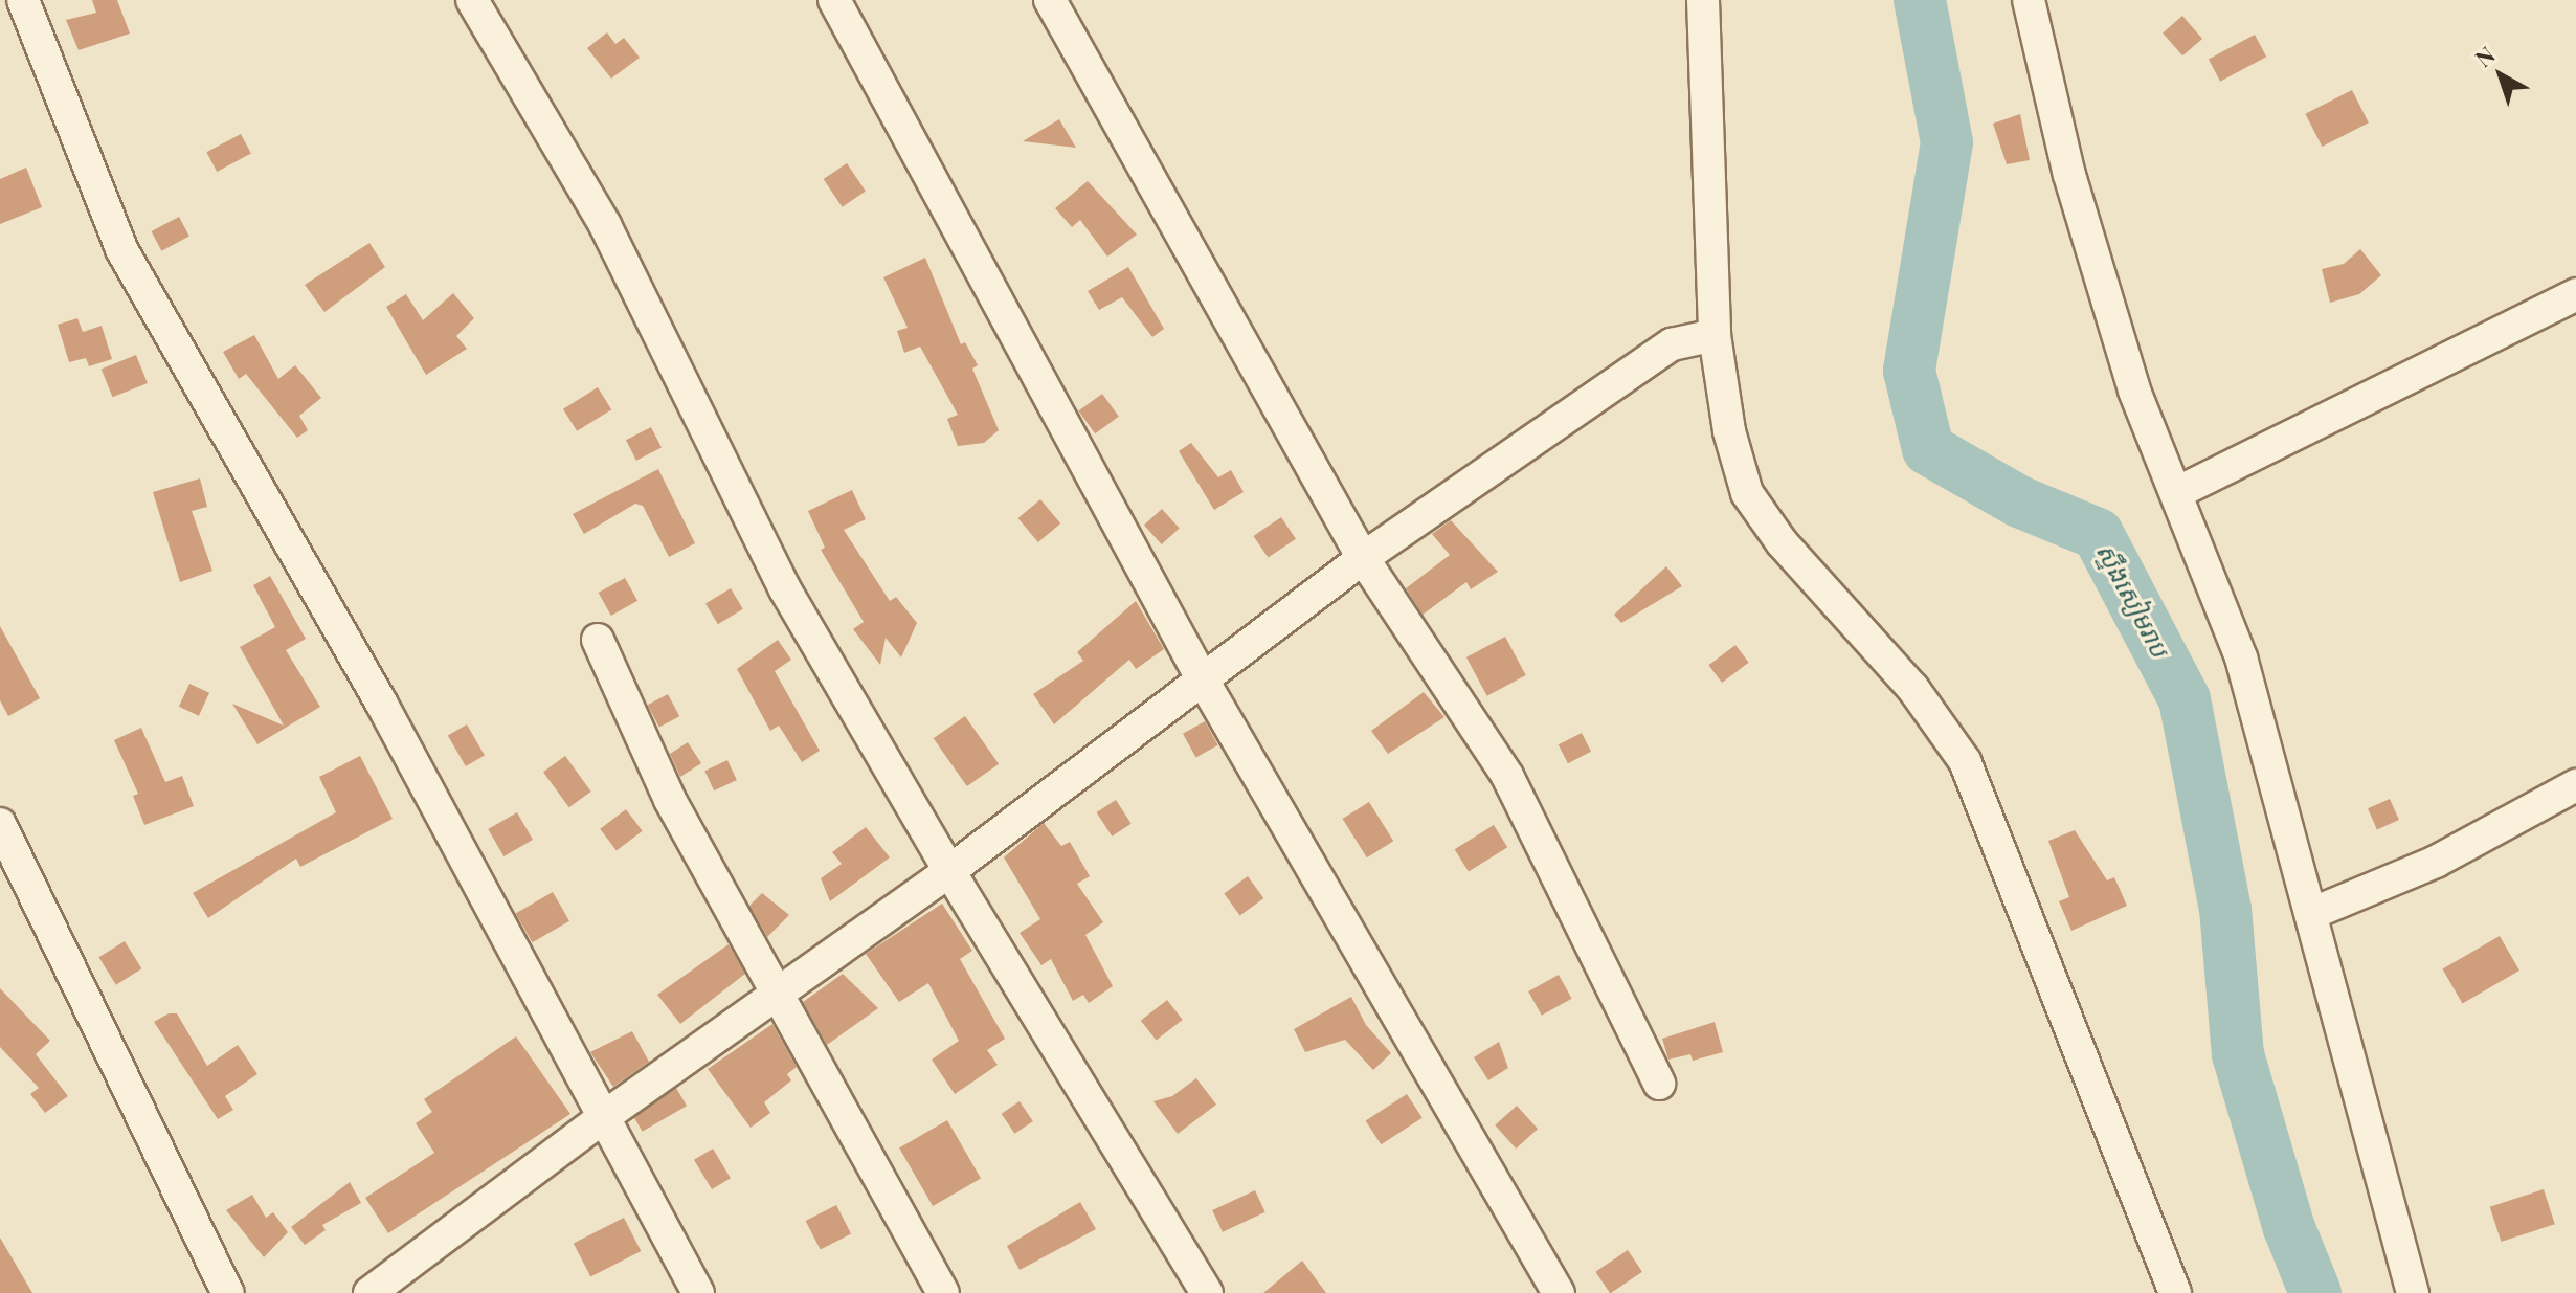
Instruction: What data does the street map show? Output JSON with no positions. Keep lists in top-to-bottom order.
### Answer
{
  "water": ["ស្ទឹងសៀមរាប"],
  "north": "top left"
}
